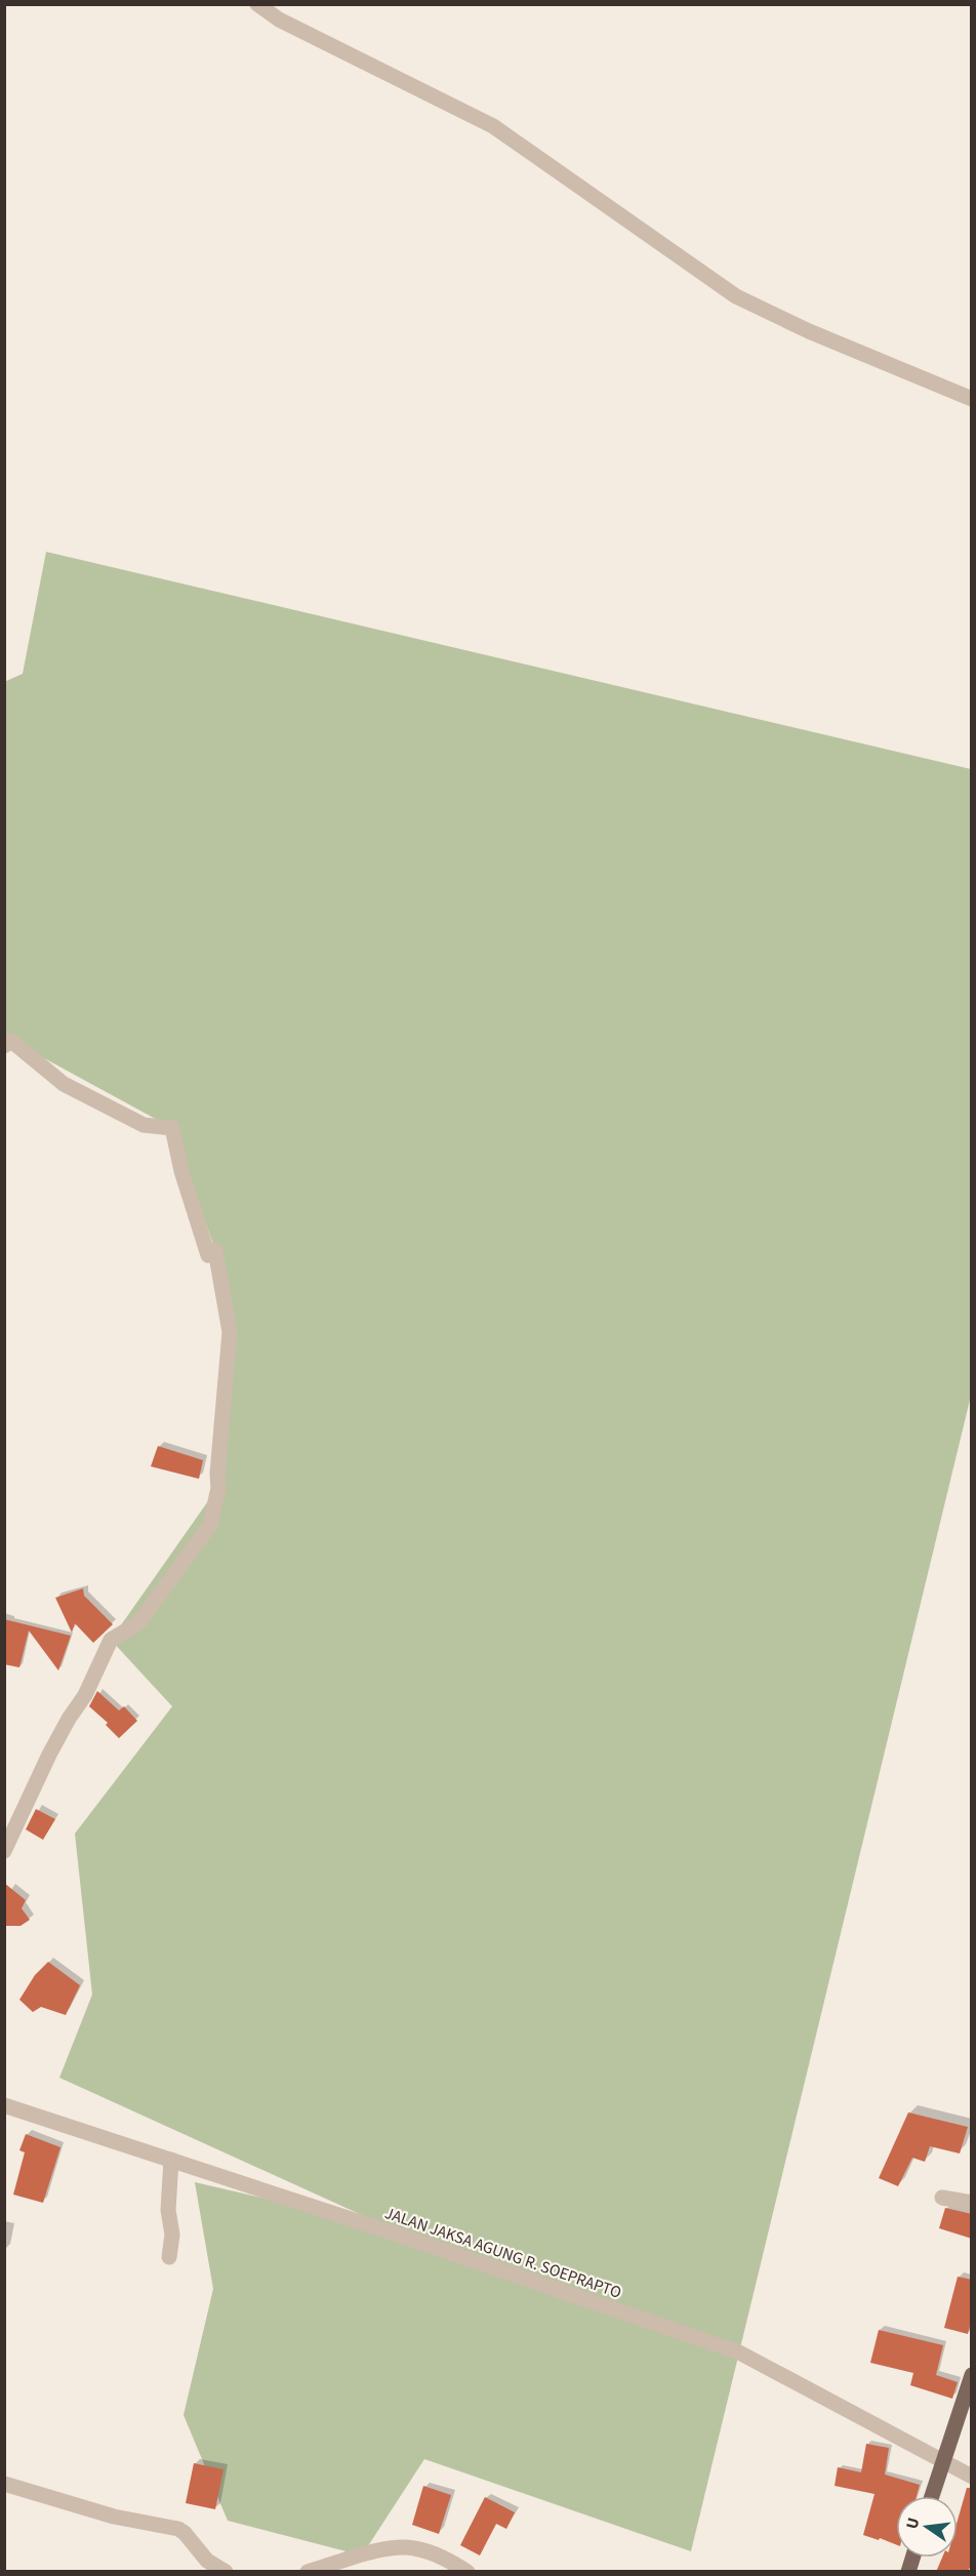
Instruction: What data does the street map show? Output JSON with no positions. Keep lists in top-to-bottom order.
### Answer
{
  "streets": {
    "street": ["JALAN JAKSA AGUNG R. SOEPRAPTO"]
  },
  "north": "left"
}
